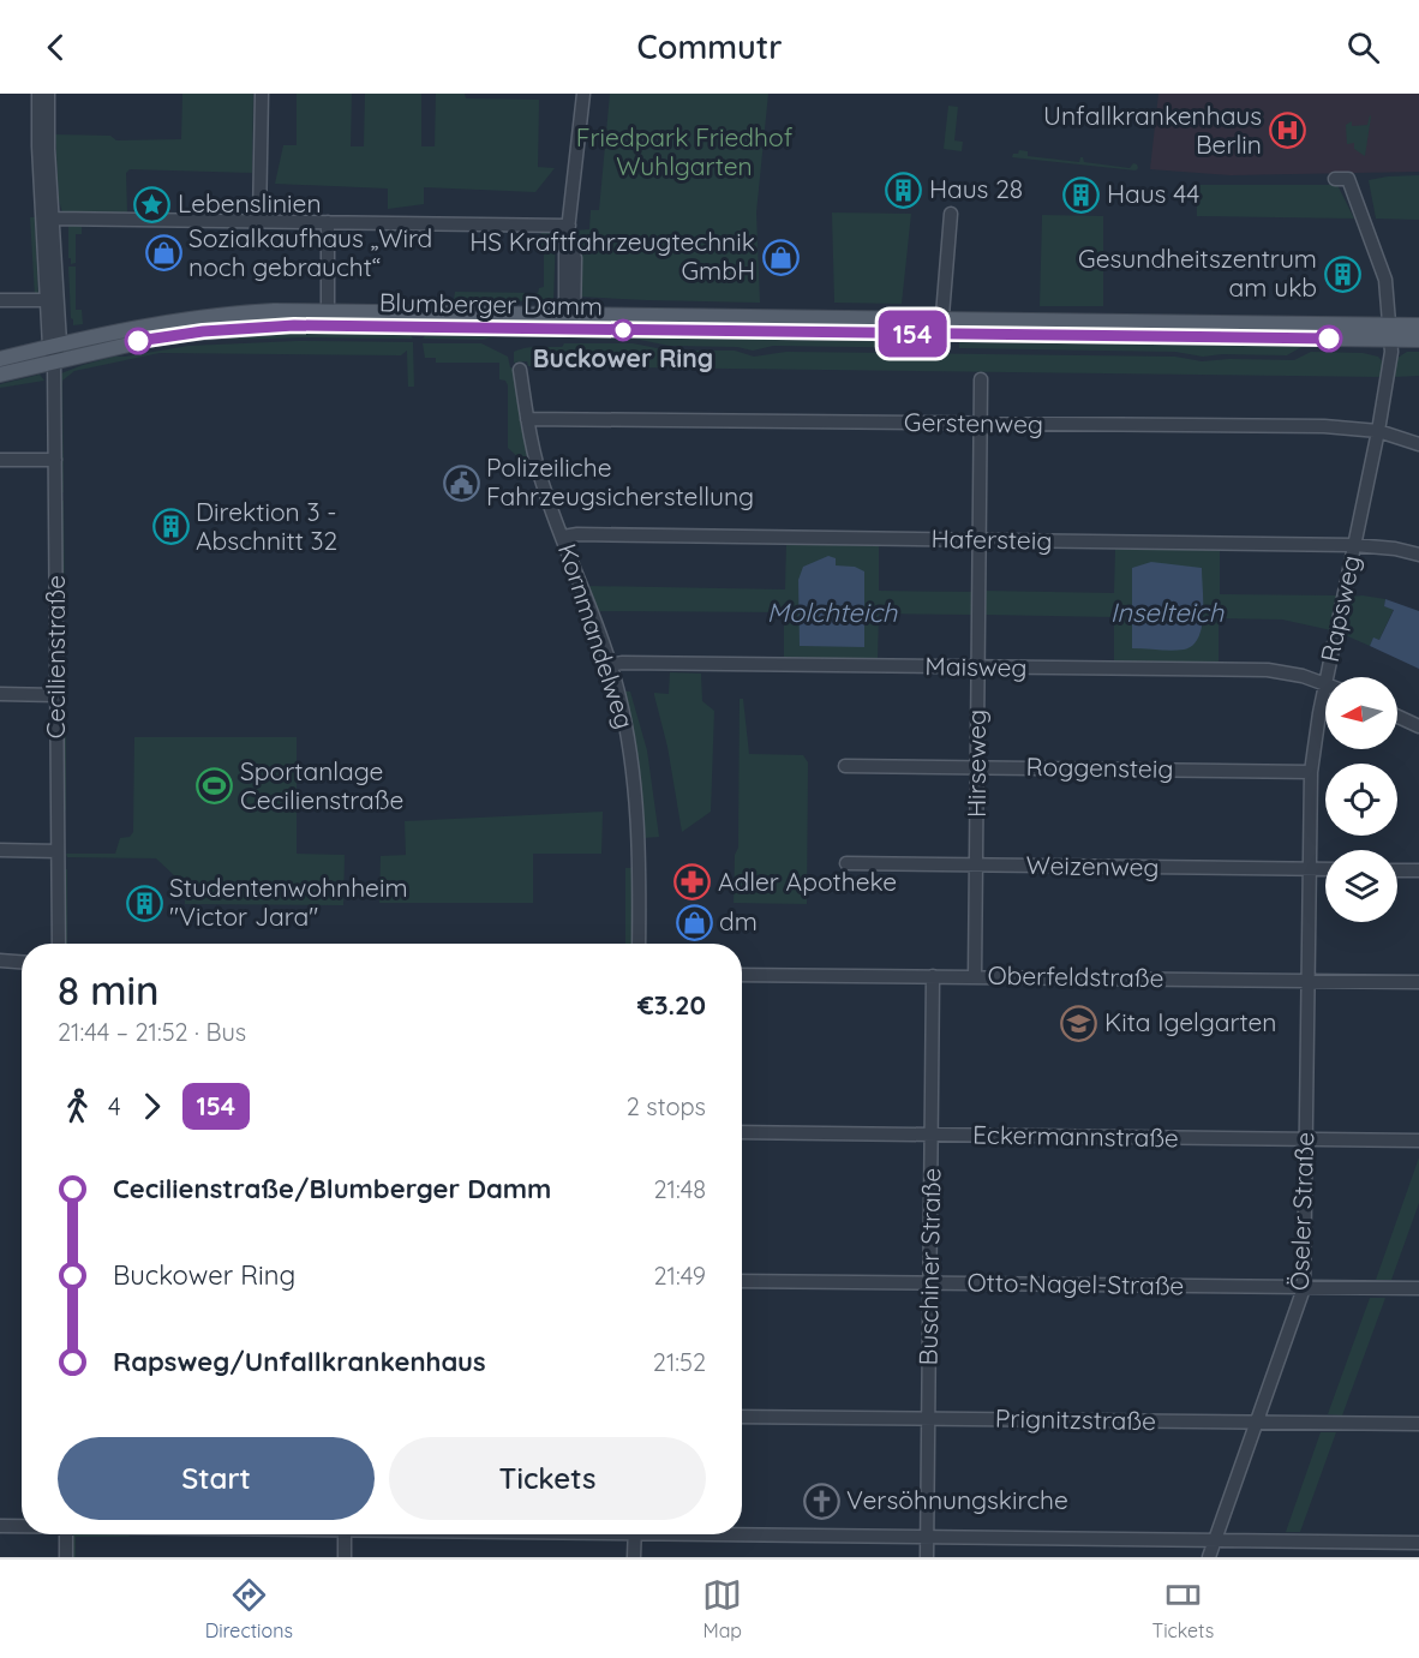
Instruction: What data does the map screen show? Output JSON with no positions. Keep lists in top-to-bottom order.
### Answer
{
  "streets": {
    "main road": ["Blumberger Damm"],
    "street": [
      "Gerstenweg",
      "Hafersteig",
      "Rapsweg",
      "Kornmandelweg",
      "Cecilienstraße",
      "Maisweg",
      "Hirseweg",
      "Roggensteig",
      "Weizenweg",
      "Oberfeldstraße",
      "Eckermannstraße",
      "Öseler Straße",
      "Buschiner Straße",
      "Otto-Nagel-Straße",
      "Prignitzstraße"
    ]
  },
  "crossings": [
    ["Blumberger Damm", "Rapsweg"],
    ["Blumberger Damm", "Cecilienstraße"],
    ["Gerstenweg", "Rapsweg"],
    ["Gerstenweg", "Kornmandelweg"],
    ["Gerstenweg", "Hirseweg"],
    ["Hafersteig", "Rapsweg"],
    ["Hafersteig", "Kornmandelweg"],
    ["Hafersteig", "Hirseweg"],
    ["Rapsweg", "Maisweg"],
    ["Rapsweg", "Roggensteig"],
    ["Rapsweg", "Weizenweg"],
    ["Rapsweg", "Oberfeldstraße"],
    ["Rapsweg", "Öseler Straße"],
    ["Kornmandelweg", "Maisweg"],
    ["Maisweg", "Hirseweg"],
    ["Hirseweg", "Roggensteig"],
    ["Hirseweg", "Weizenweg"],
    ["Hirseweg", "Oberfeldstraße"],
    ["Oberfeldstraße", "Öseler Straße"],
    ["Oberfeldstraße", "Buschiner Straße"],
    ["Eckermannstraße", "Öseler Straße"],
    ["Eckermannstraße", "Buschiner Straße"],
    ["Öseler Straße", "Otto-Nagel-Straße"],
    ["Öseler Straße", "Prignitzstraße"],
    ["Buschiner Straße", "Otto-Nagel-Straße"],
    ["Buschiner Straße", "Prignitzstraße"]
  ],
  "water": ["Molchteich", "Inselteich"],
  "parks": ["Friedpark Friedhof Wuhlgarten"],
  "places": {
    "hospital": ["Unfallkrankenhaus Berlin"],
    "building": [
      "Haus 28",
      "Haus 44",
      "Gesundheitszentrum am ukb",
      "Direktion 3 - Abschnitt 32",
      "Studentenwohnheim \"Victor Jara\""
    ],
    "place": ["Lebenslinien"],
    "shop": ["Sozialkaufhaus „Wird noch gebraucht“", "HS Kraftfahrzeugtechnik GmbH", "dm"],
    "other": ["Buckower Ring"],
    "public building": ["Polizeiliche Fahrzeugsicherstellung"],
    "sports": ["Sportanlage Cecilienstraße"],
    "pharmacy": ["Adler Apotheke"],
    "school or university": ["Kita Igelgarten"],
    "church": ["Versöhnungskirche"]
  },
  "lines": ["bus line 154"],
  "north": "left",
  "page": {
    "header": "Commutr",
    "on_map": "154",
    "heading": ["8 min", "21:44 – 21:52 · Bus", "€3.20"],
    "legs": ["4", "154", "2 stops"],
    "list": [
      {
        "name": "Cecilienstraße/Blumberger Damm",
        "value": "21:48"
      },
      {
        "name": "Buckower Ring",
        "value": "21:49"
      },
      {
        "name": "Rapsweg/Unfallkrankenhaus",
        "value": "21:52"
      }
    ],
    "buttons": ["Start", "Tickets"],
    "tabs": ["Directions", "Map", "Tickets"]
  }
}
